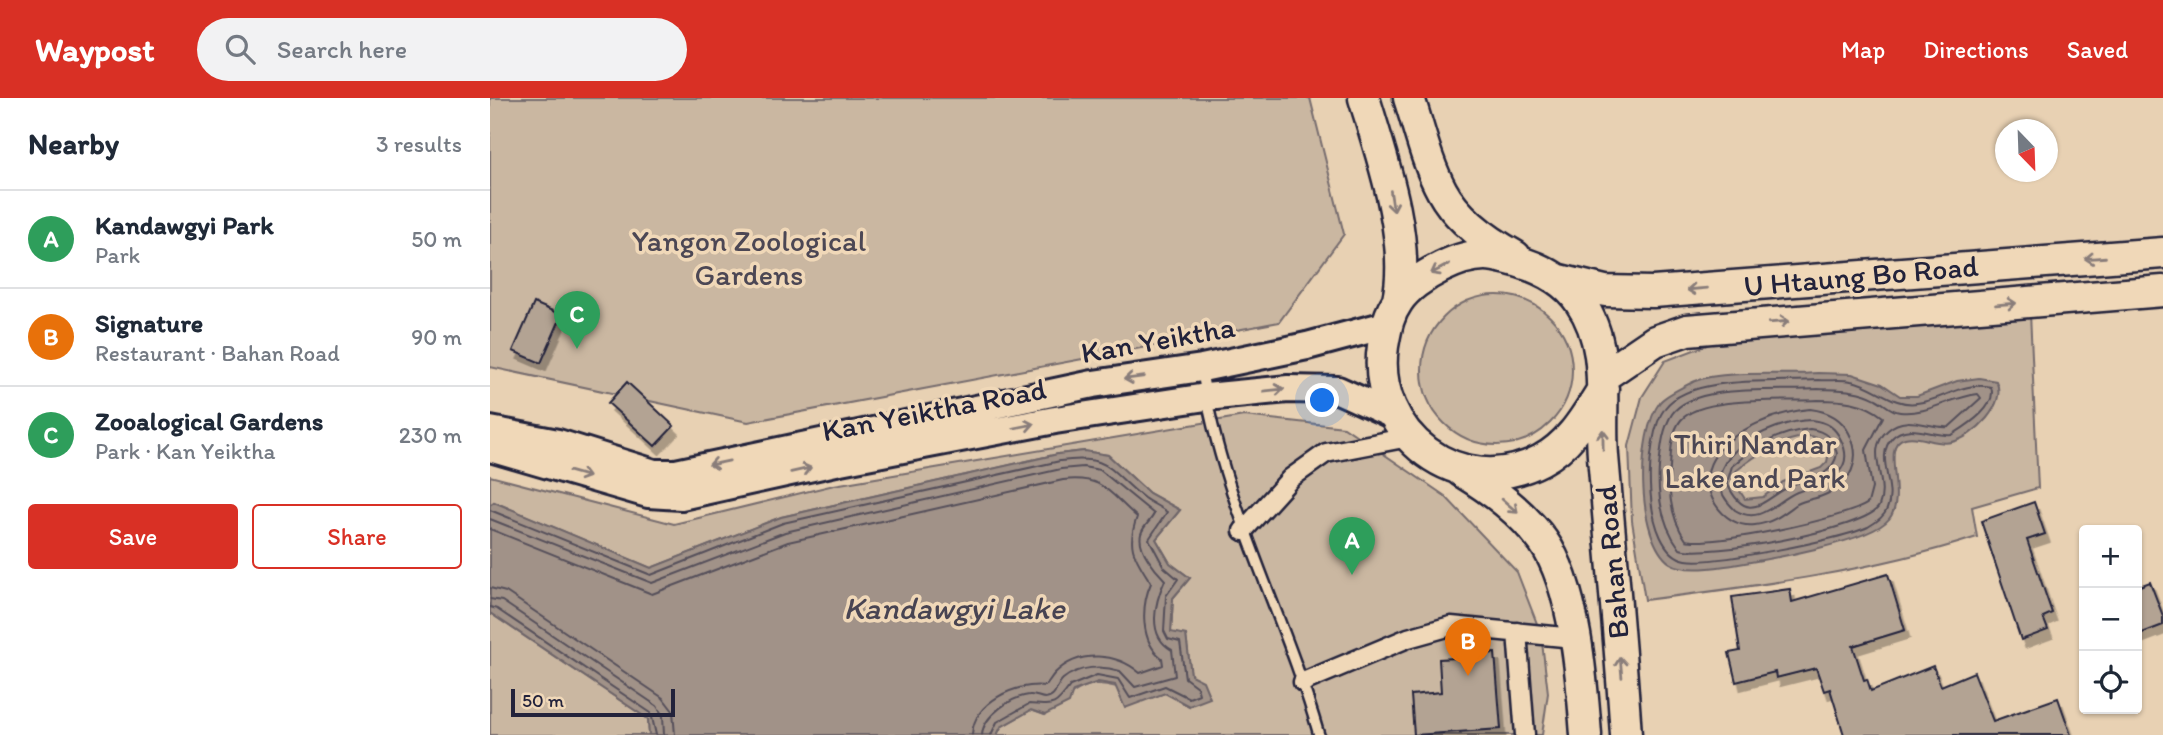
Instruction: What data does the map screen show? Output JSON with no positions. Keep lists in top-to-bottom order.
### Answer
{
  "streets": {
    "main road": [
      "U Htaung Bo Road",
      "Kan Yeiktha",
      "Kan Yeiktha Road",
      "Bahan Road"
    ]
  },
  "crossings": [
    ["U Htaung Bo Road", "Kan Yeiktha"],
    ["U Htaung Bo Road", "Kan Yeiktha Road"],
    ["U Htaung Bo Road", "Bahan Road"],
    ["Kan Yeiktha", "Kan Yeiktha Road"],
    ["Kan Yeiktha", "Bahan Road"],
    ["Kan Yeiktha Road", "Bahan Road"]
  ],
  "one_way": ["Kan Yeiktha", "Kan Yeiktha Road"],
  "water": ["Kandawgyi Lake"],
  "parks": ["Yangon Zoological Gardens", "Thiri Nandar Lake and Park"],
  "scale_bar": "50 m",
  "north": "bottom right",
  "page": {
    "header": "Waypost",
    "search": "Search here",
    "nav": ["Map", "Directions", "Saved"],
    "heading": ["Nearby", "3 results"],
    "list": [
      {
        "mark": "A",
        "name": "Kandawgyi Park",
        "note": "Park",
        "value": "50 m"
      },
      {
        "mark": "B",
        "name": "Signature",
        "note": "Restaurant · Bahan Road",
        "value": "90 m"
      },
      {
        "mark": "C",
        "name": "Zooalogical Gardens",
        "note": "Park · Kan Yeiktha",
        "value": "230 m"
      }
    ],
    "pins": ["C", "A", "B"],
    "buttons": ["Save", "Share"],
    "map_buttons": ["+", "−"],
    "scale": "50 m"
  }
}
